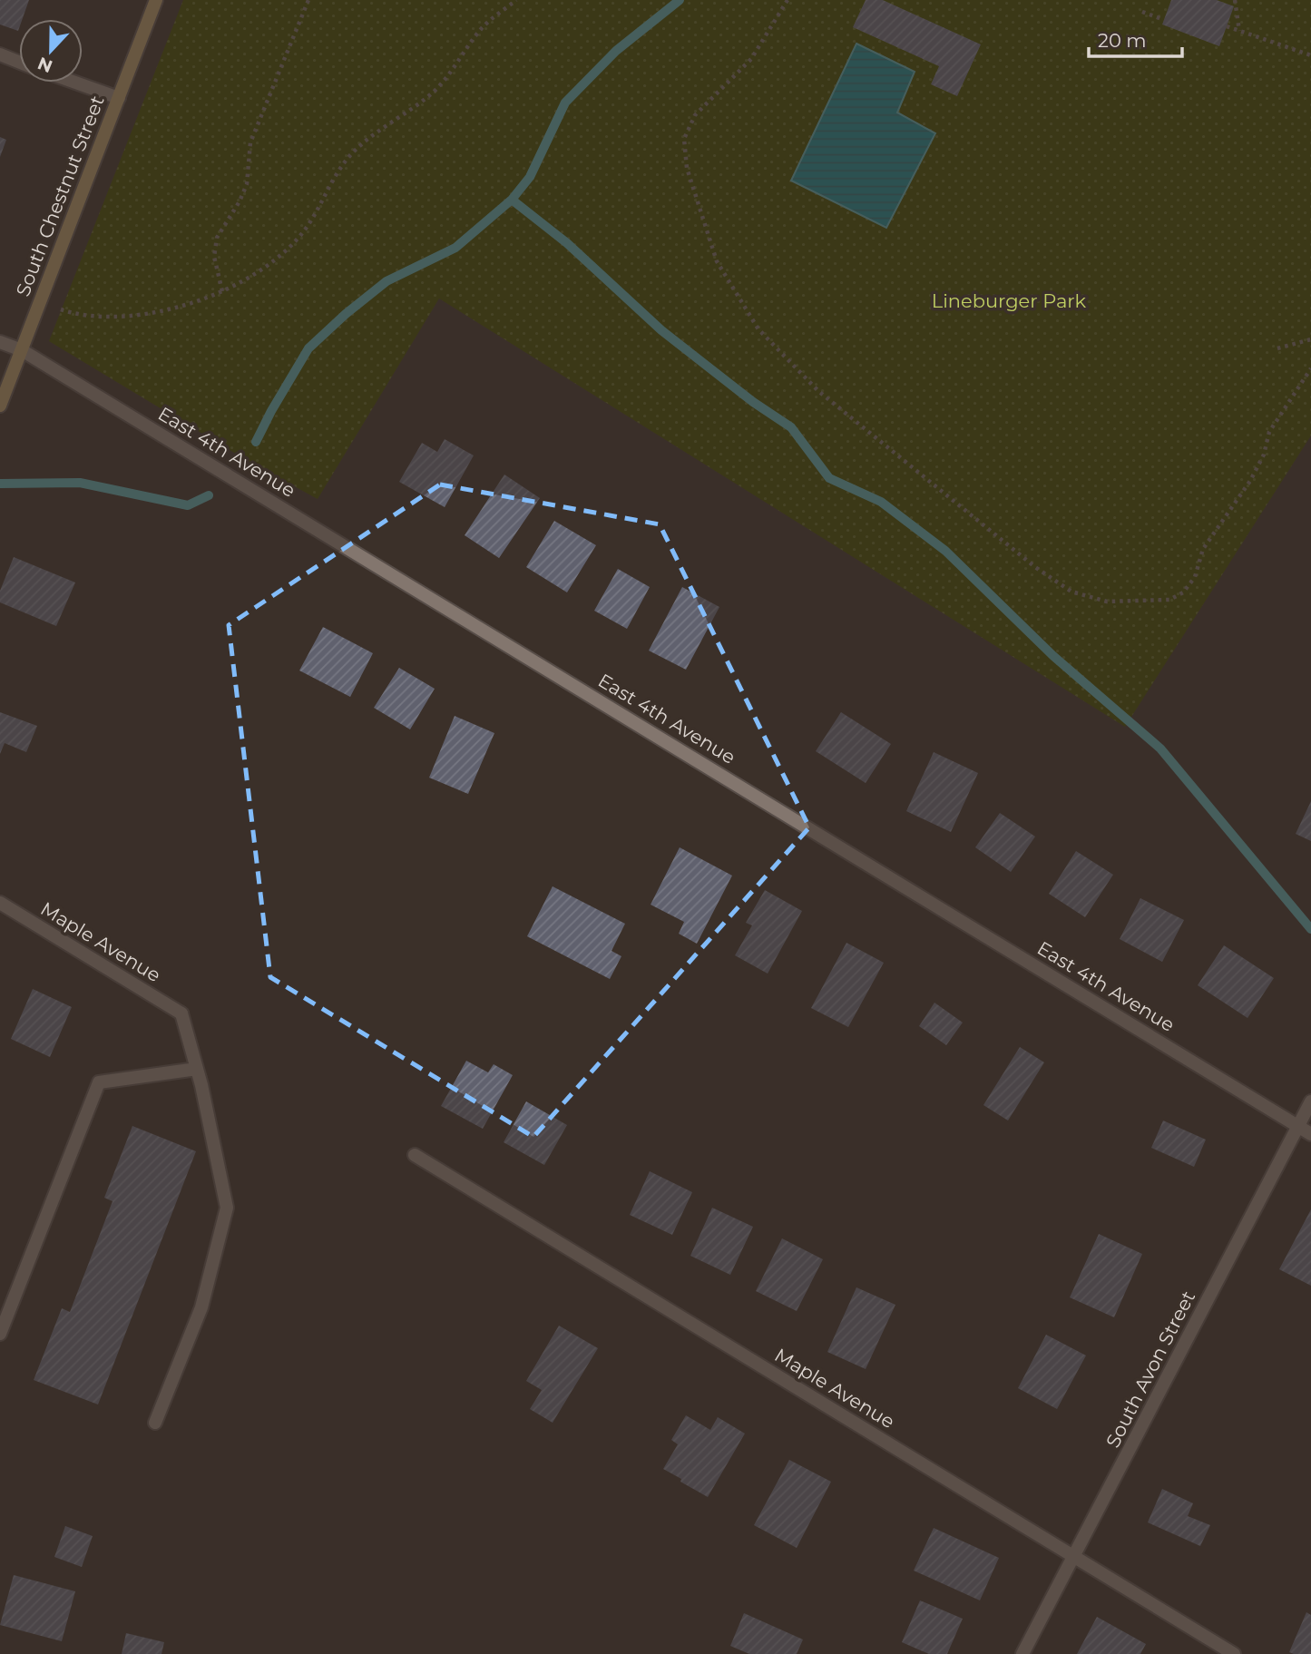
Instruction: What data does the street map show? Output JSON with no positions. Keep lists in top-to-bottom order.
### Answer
{
  "streets": {
    "street": [
      "South Chestnut Street",
      "East 4th Avenue",
      "Maple Avenue",
      "South Avon Street"
    ]
  },
  "crossings": [
    ["South Chestnut Street", "East 4th Avenue"],
    ["East 4th Avenue", "South Avon Street"],
    ["Maple Avenue", "South Avon Street"]
  ],
  "parks": ["Lineburger Park"],
  "scale_bar": "20 m",
  "north": "bottom"
}
